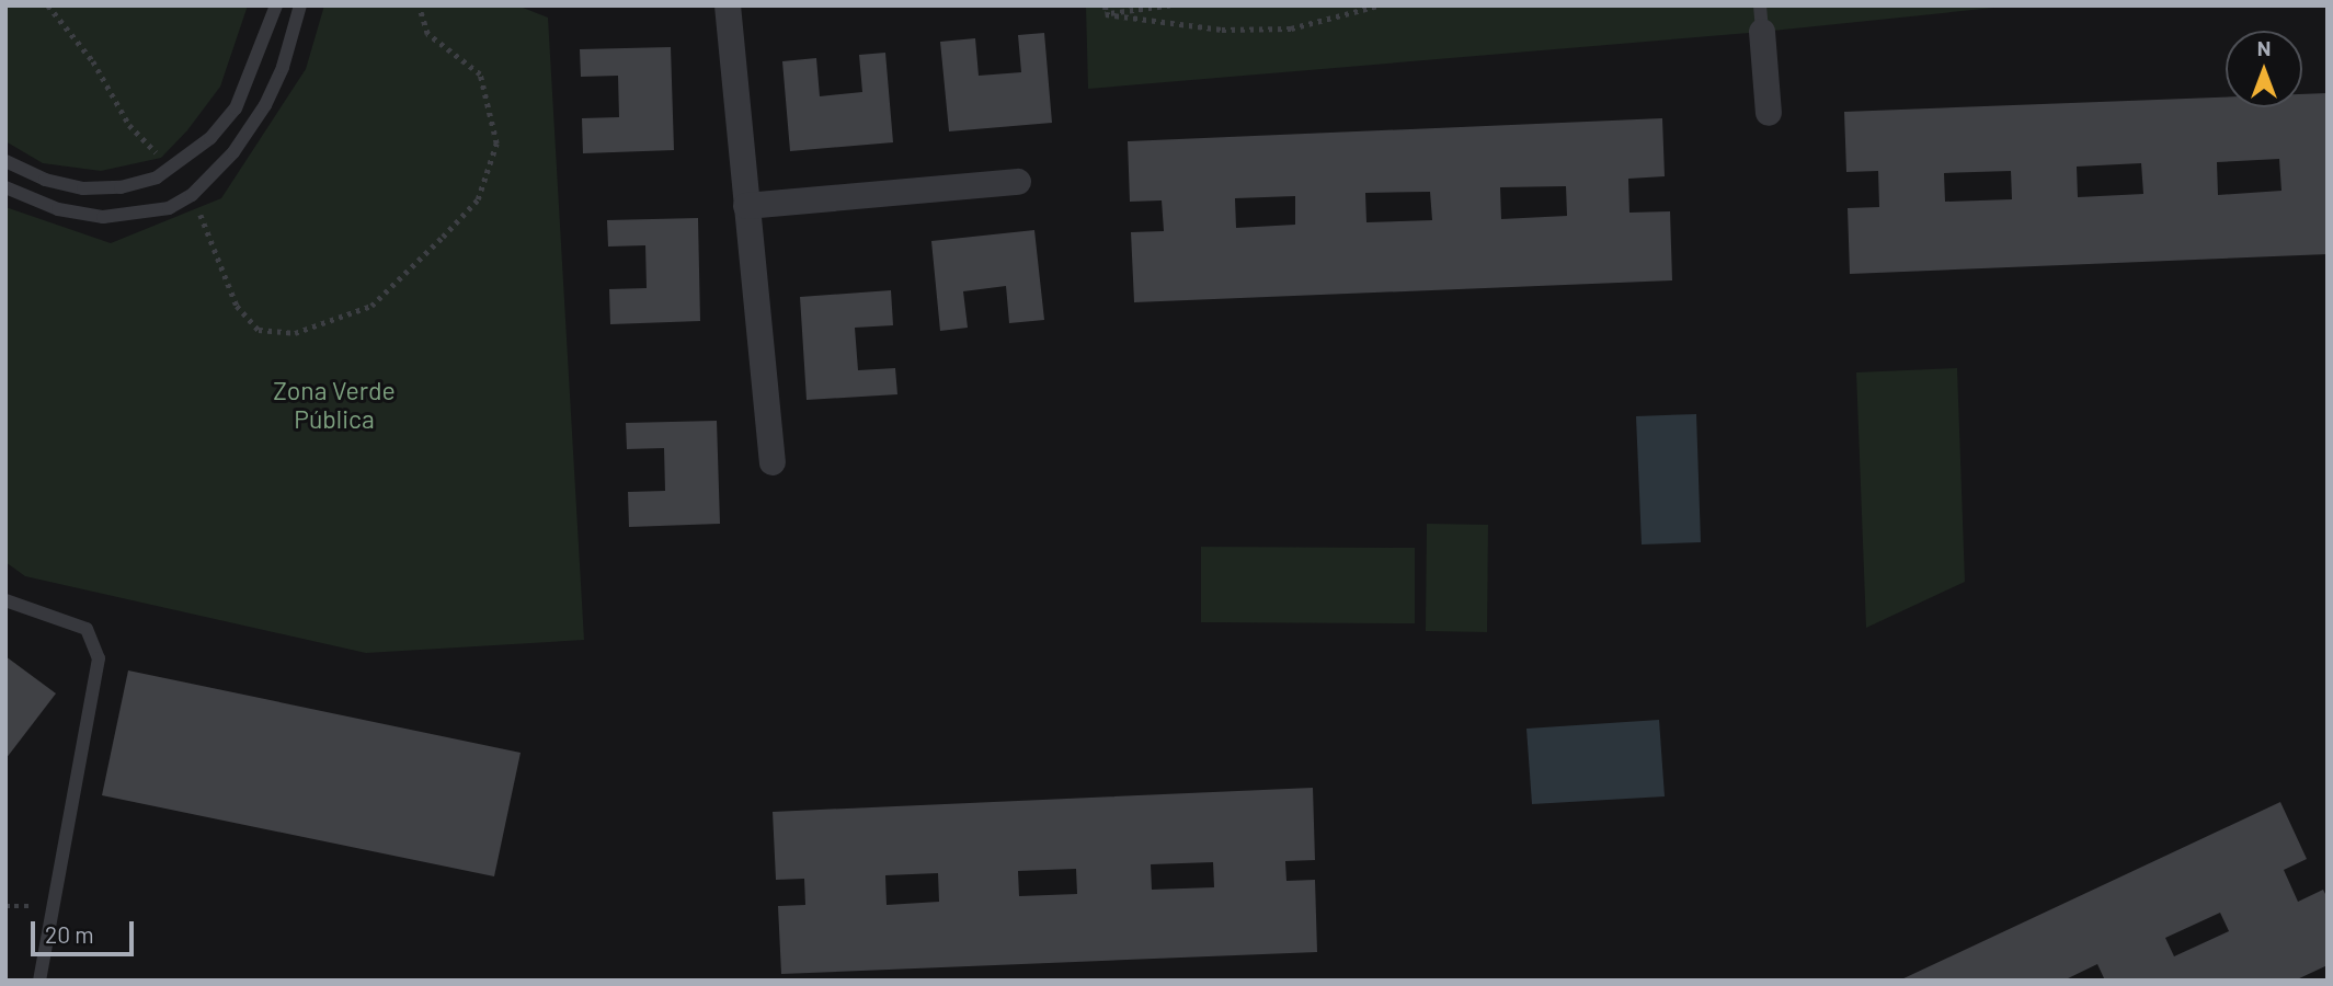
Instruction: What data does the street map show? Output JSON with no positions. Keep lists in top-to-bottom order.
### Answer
{
  "parks": ["Zona Verde Pública"],
  "scale_bar": "20 m",
  "north": "top"
}
